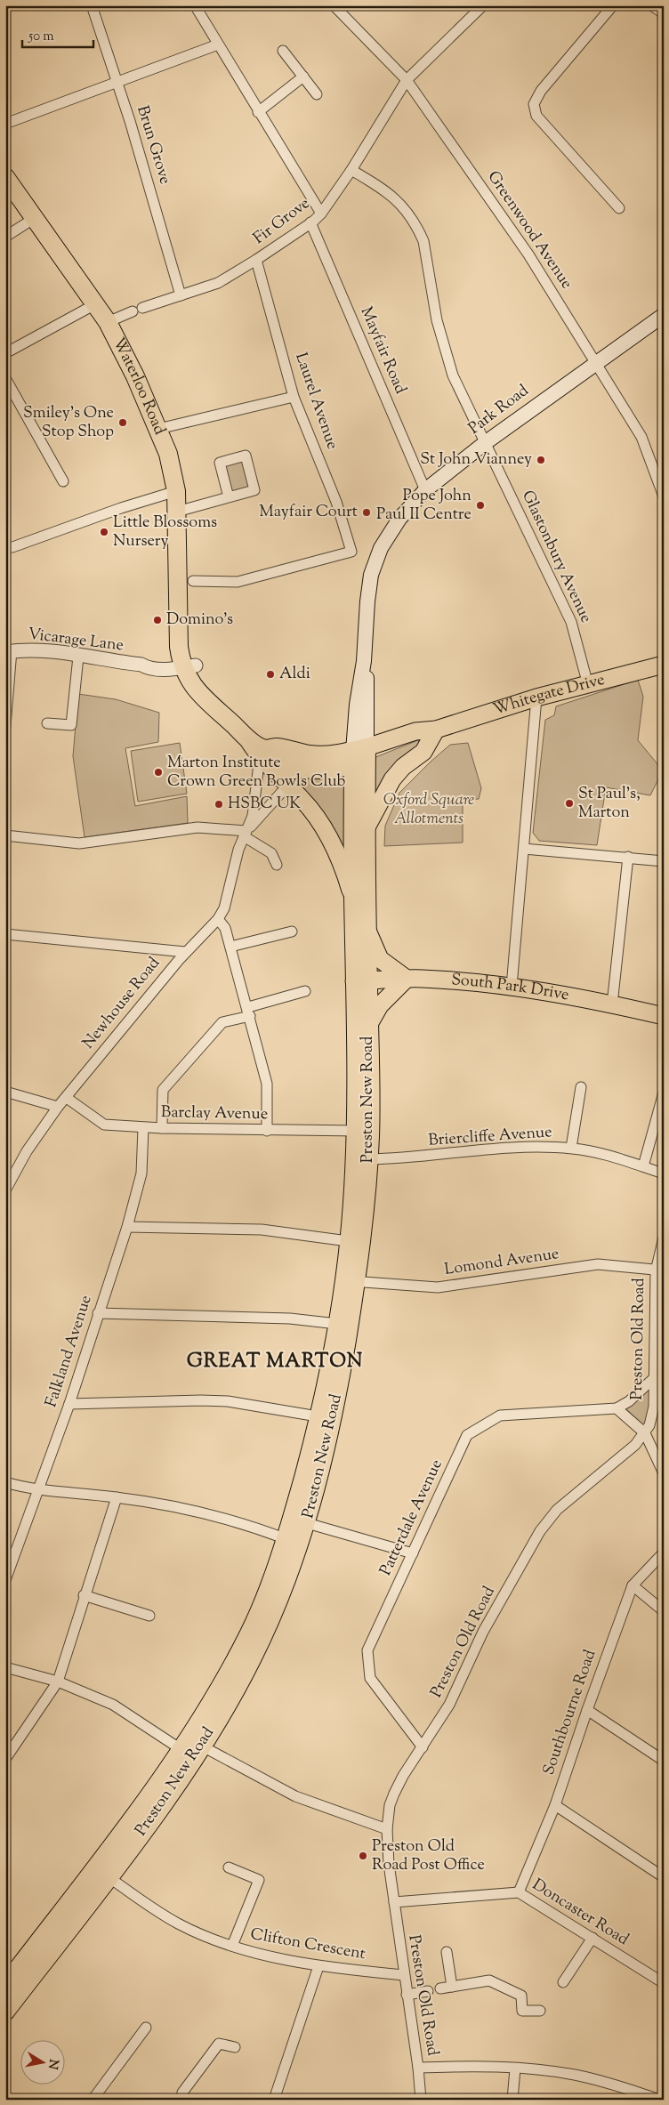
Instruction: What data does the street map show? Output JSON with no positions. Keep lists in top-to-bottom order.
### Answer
{
  "streets": {
    "highway": ["Waterloo Road", "Preston New Road"],
    "main road": ["Park Road", "Whitegate Drive", "South Park Drive"],
    "street": [
      "Brun Grove",
      "Fir Grove",
      "Greenwood Avenue",
      "Mayfair Road",
      "Laurel Avenue",
      "Glastonbury Avenue",
      "Vicarage Lane",
      "Newhouse Road",
      "Barclay Avenue",
      "Briercliffe Avenue",
      "Lomond Avenue",
      "Preston Old Road",
      "Falkland Avenue",
      "Patterdale Avenue",
      "Southbourne Road",
      "Doncaster Road",
      "Clifton Crescent"
    ]
  },
  "crossings": [
    ["Brun Grove", "Fir Grove"],
    ["Fir Grove", "Greenwood Avenue"],
    ["Fir Grove", "Mayfair Road"],
    ["Fir Grove", "Waterloo Road"],
    ["Fir Grove", "Laurel Avenue"],
    ["Fir Grove", "Glastonbury Avenue"],
    ["Greenwood Avenue", "Park Road"],
    ["Mayfair Road", "Park Road"],
    ["Waterloo Road", "Vicarage Lane"],
    ["Park Road", "Glastonbury Avenue"],
    ["Park Road", "Whitegate Drive"],
    ["Park Road", "Preston New Road"],
    ["Glastonbury Avenue", "Whitegate Drive"],
    ["Whitegate Drive", "Preston New Road"],
    ["South Park Drive", "Preston New Road"],
    ["Newhouse Road", "Preston New Road"],
    ["Newhouse Road", "Barclay Avenue"],
    ["Preston New Road", "Barclay Avenue"],
    ["Preston New Road", "Briercliffe Avenue"],
    ["Preston New Road", "Lomond Avenue"],
    ["Preston New Road", "Clifton Crescent"],
    ["Barclay Avenue", "Falkland Avenue"],
    ["Lomond Avenue", "Preston Old Road"],
    ["Preston Old Road", "Patterdale Avenue"],
    ["Preston Old Road", "Doncaster Road"],
    ["Preston Old Road", "Clifton Crescent"],
    ["Southbourne Road", "Doncaster Road"]
  ],
  "districts": ["GREAT MARTON"],
  "parks": ["Oxford Square Allotments"],
  "places": [
    "Smiley's One Stop Shop",
    "St John Vianney",
    "Pope John Paul II Centre",
    "Mayfair Court",
    "Little Blossoms Nursery",
    "Domino's",
    "Aldi",
    "Marton Institute Crown Green Bowls Club",
    "St Paul's, Marton",
    "HSBC UK",
    "Preston Old Road Post Office"
  ],
  "scale_bar": "50 m",
  "north": "right"
}
